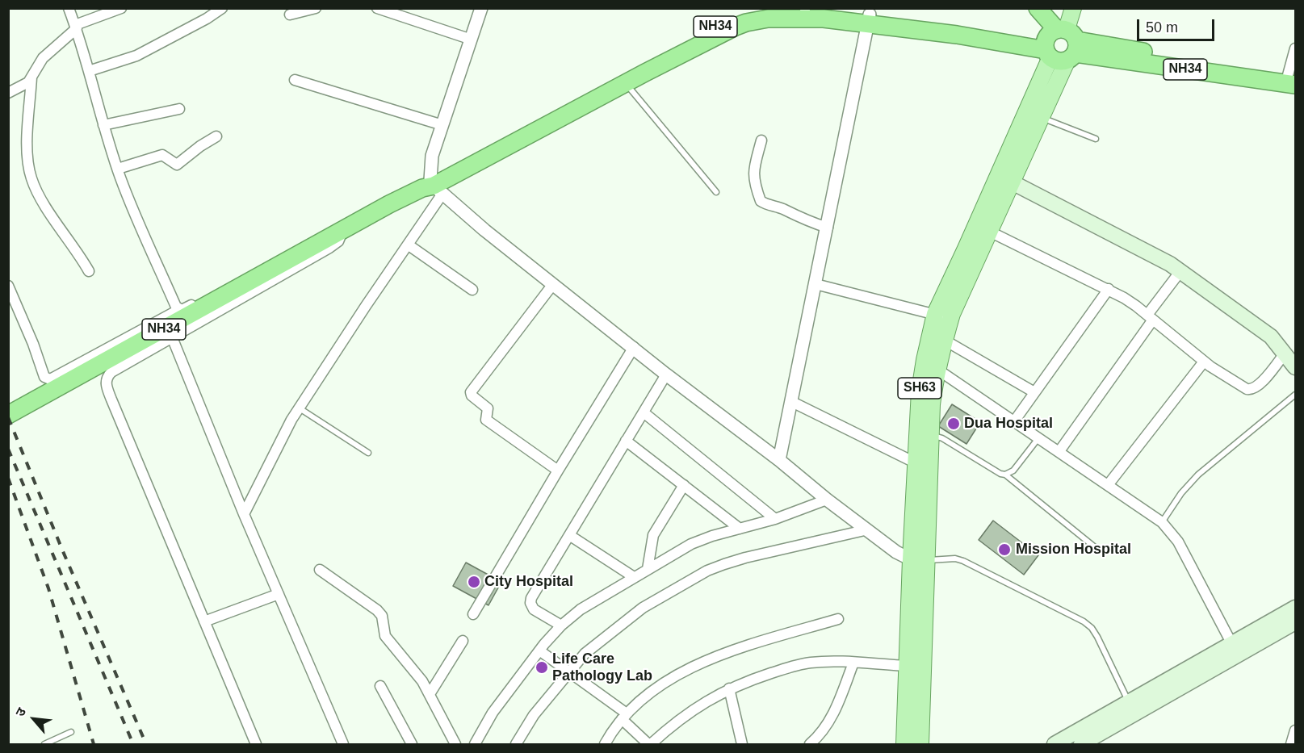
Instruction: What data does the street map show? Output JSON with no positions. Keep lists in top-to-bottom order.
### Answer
{
  "streets": {
    "highway": ["NH34"],
    "main road": ["SH63"]
  },
  "crossings": [
    ["NH34", "SH63"]
  ],
  "places": [
    "Dua Hospital",
    "Mission Hospital",
    "City Hospital",
    "Life Care Pathology Lab"
  ],
  "scale_bar": "50 m",
  "north": "top left"
}
